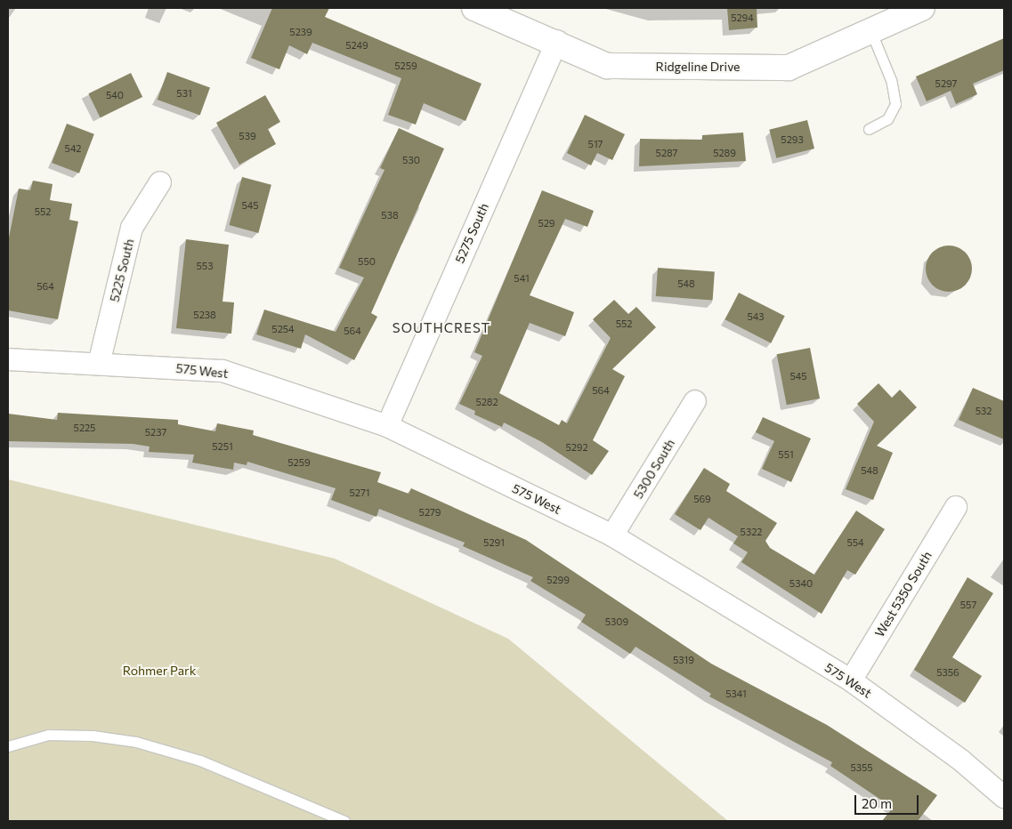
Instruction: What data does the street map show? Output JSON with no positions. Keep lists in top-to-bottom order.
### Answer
{
  "streets": {
    "street": [
      "Ridgeline Drive",
      "5275 South",
      "5225 South",
      "575 West",
      "5300 South",
      "West 5350 South"
    ]
  },
  "crossings": [
    ["Ridgeline Drive", "5275 South"],
    ["5275 South", "575 West"],
    ["5225 South", "575 West"],
    ["575 West", "5300 South"],
    ["575 West", "West 5350 South"]
  ],
  "districts": ["SOUTHCREST"],
  "parks": ["Rohmer Park"],
  "house_numbers": [
    "5294",
    "5239",
    "5249",
    "5259",
    "5297",
    "531",
    "540",
    "539",
    "5293",
    "517",
    "542",
    "5287",
    "5289",
    "530",
    "545",
    "552",
    "538",
    "529",
    "550",
    "553",
    "541",
    "548",
    "564",
    "5238",
    "543",
    "552",
    "5254",
    "564",
    "545",
    "564",
    "5282",
    "532",
    "5225",
    "5237",
    "5251",
    "5292",
    "551",
    "5259",
    "548",
    "5271",
    "569",
    "5279",
    "5322",
    "5291",
    "554",
    "5299",
    "5340",
    "557",
    "5309",
    "5319",
    "5356",
    "5341",
    "5355"
  ],
  "scale_bar": "20 m"
}
